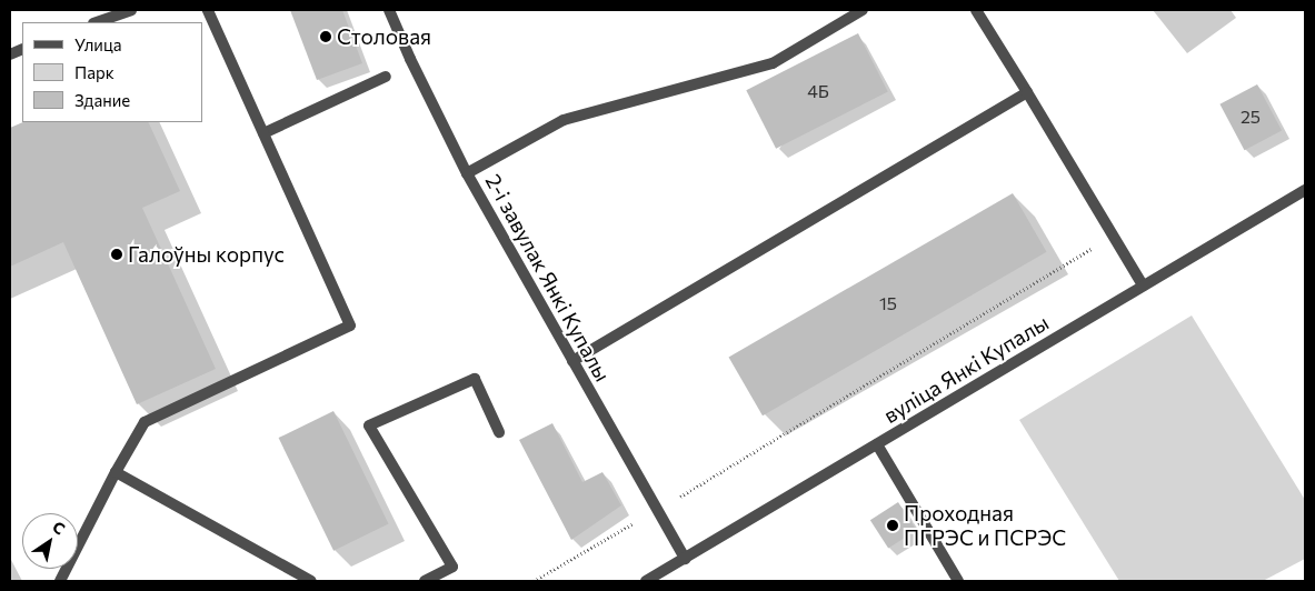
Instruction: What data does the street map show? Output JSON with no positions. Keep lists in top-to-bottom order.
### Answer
{
  "streets": {
    "street": ["2-і завулак Янкі Купалы", "вуліца Янкі Купалы"]
  },
  "crossings": [
    ["2-і завулак Янкі Купалы", "вуліца Янкі Купалы"]
  ],
  "places": ["Столовая", "Галоўны корпус", "Проходная ПГРЭС и ПСРЭС"],
  "house_numbers": ["4Б", "25", "15"],
  "legend": ["Улица", "Парк", "Здание"],
  "north": "top right"
}
